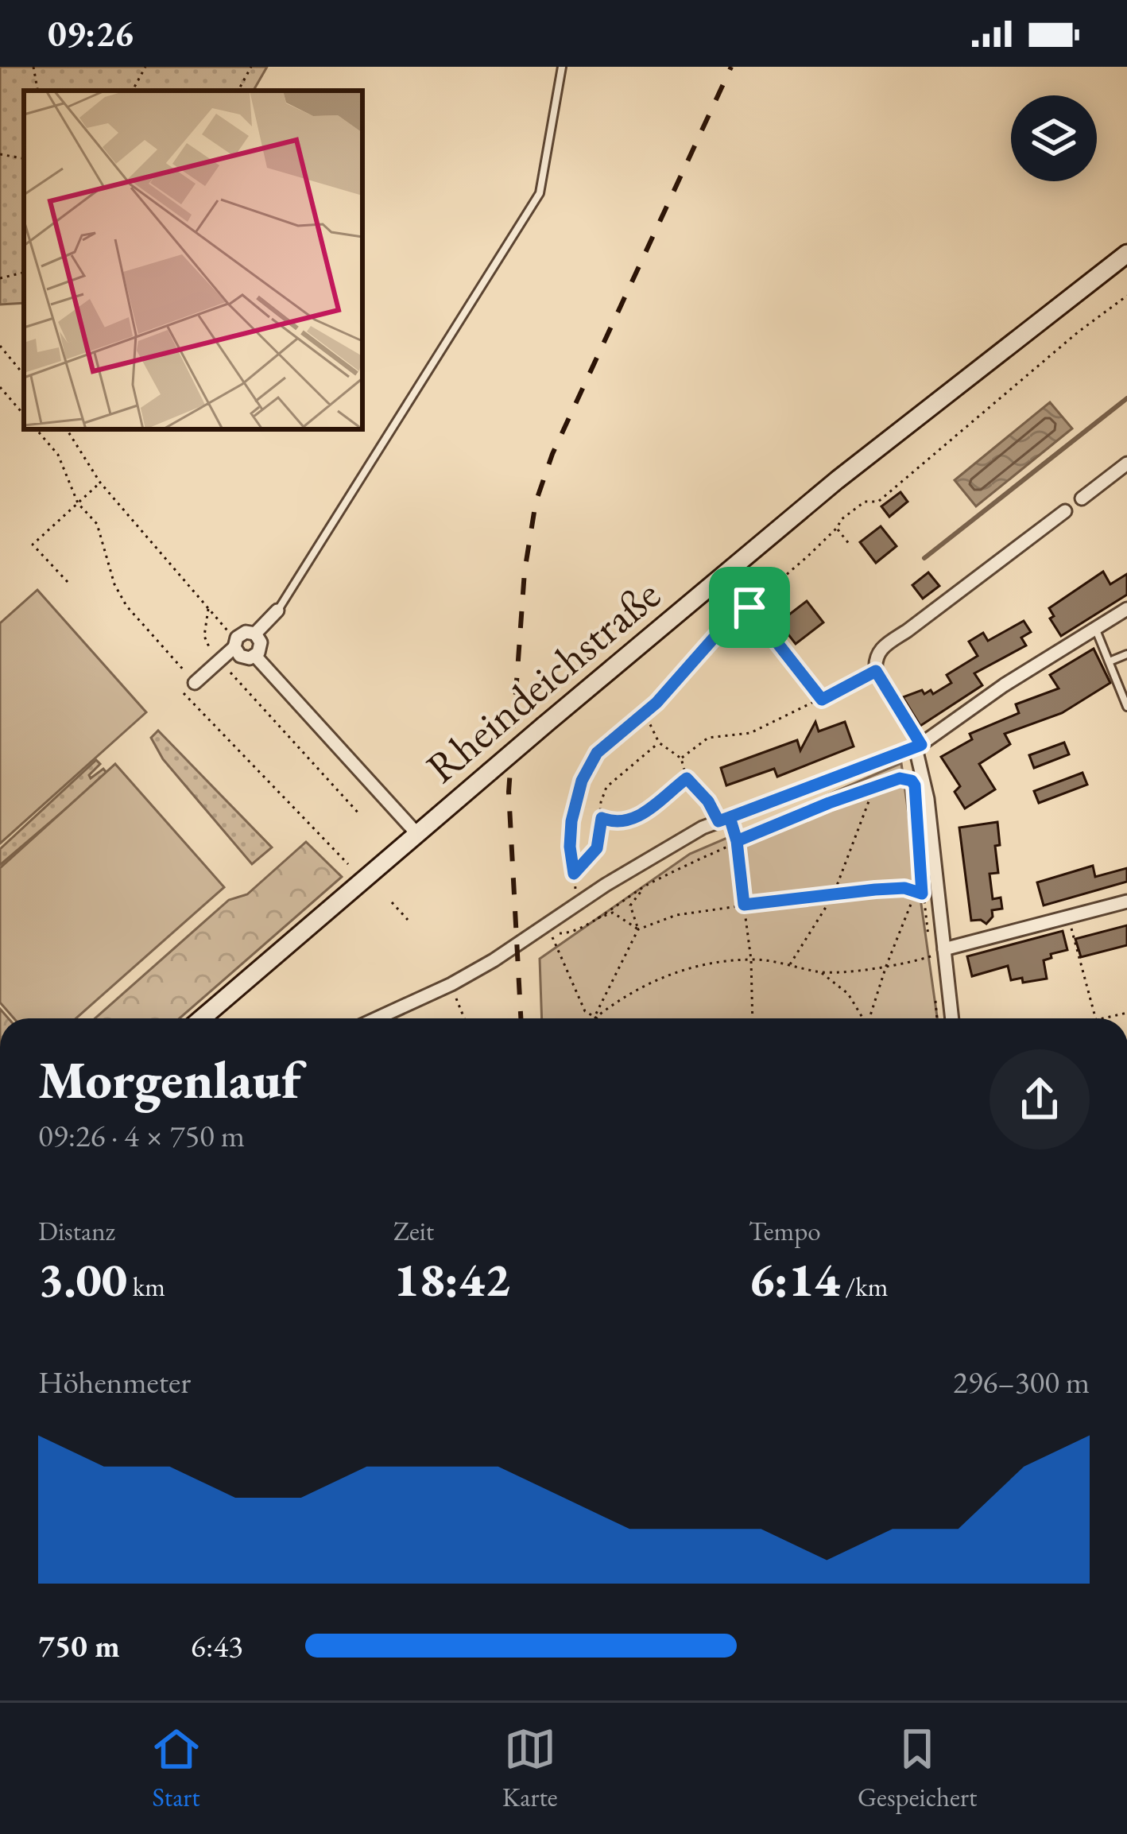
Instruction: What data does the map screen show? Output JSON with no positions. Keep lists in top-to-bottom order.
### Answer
{
  "streets": {
    "main road": ["Rheindeichstraße"]
  },
  "page": {
    "status": "09:26",
    "heading": ["Morgenlauf", "09:26 · 4 × 750 m"],
    "stats": [
      ["Distanz", "3.00 km"],
      ["Zeit", "18:42"],
      ["Tempo", "6:14 /km"]
    ],
    "chart": ["Höhenmeter", "296–300 m"],
    "list": [
      {
        "name": "750 m",
        "note": "6:43"
      }
    ],
    "tabs": ["Start", "Karte", "Gespeichert"]
  }
}
